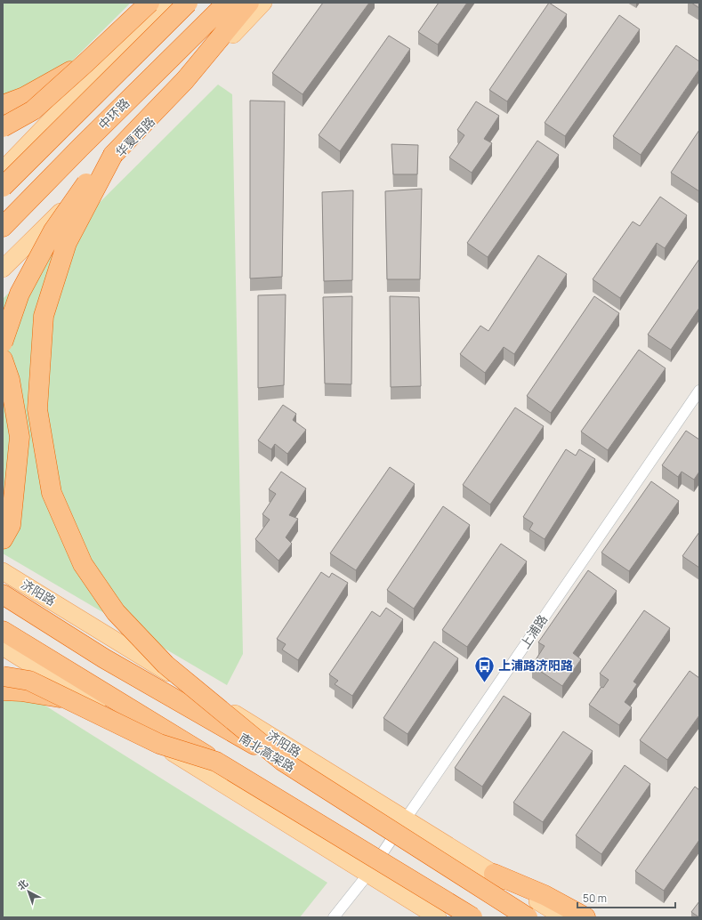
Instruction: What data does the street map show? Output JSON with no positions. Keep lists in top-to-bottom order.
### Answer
{
  "streets": {
    "highway": ["中环路", "南北高架路"],
    "main road": ["华夏西路", "济阳路"],
    "street": ["上浦路"]
  },
  "crossings": [
    ["济阳路", "上浦路"]
  ],
  "places": {
    "bus stop": ["上浦路济阳路"]
  },
  "scale_bar": "50 m",
  "north": "top left"
}
